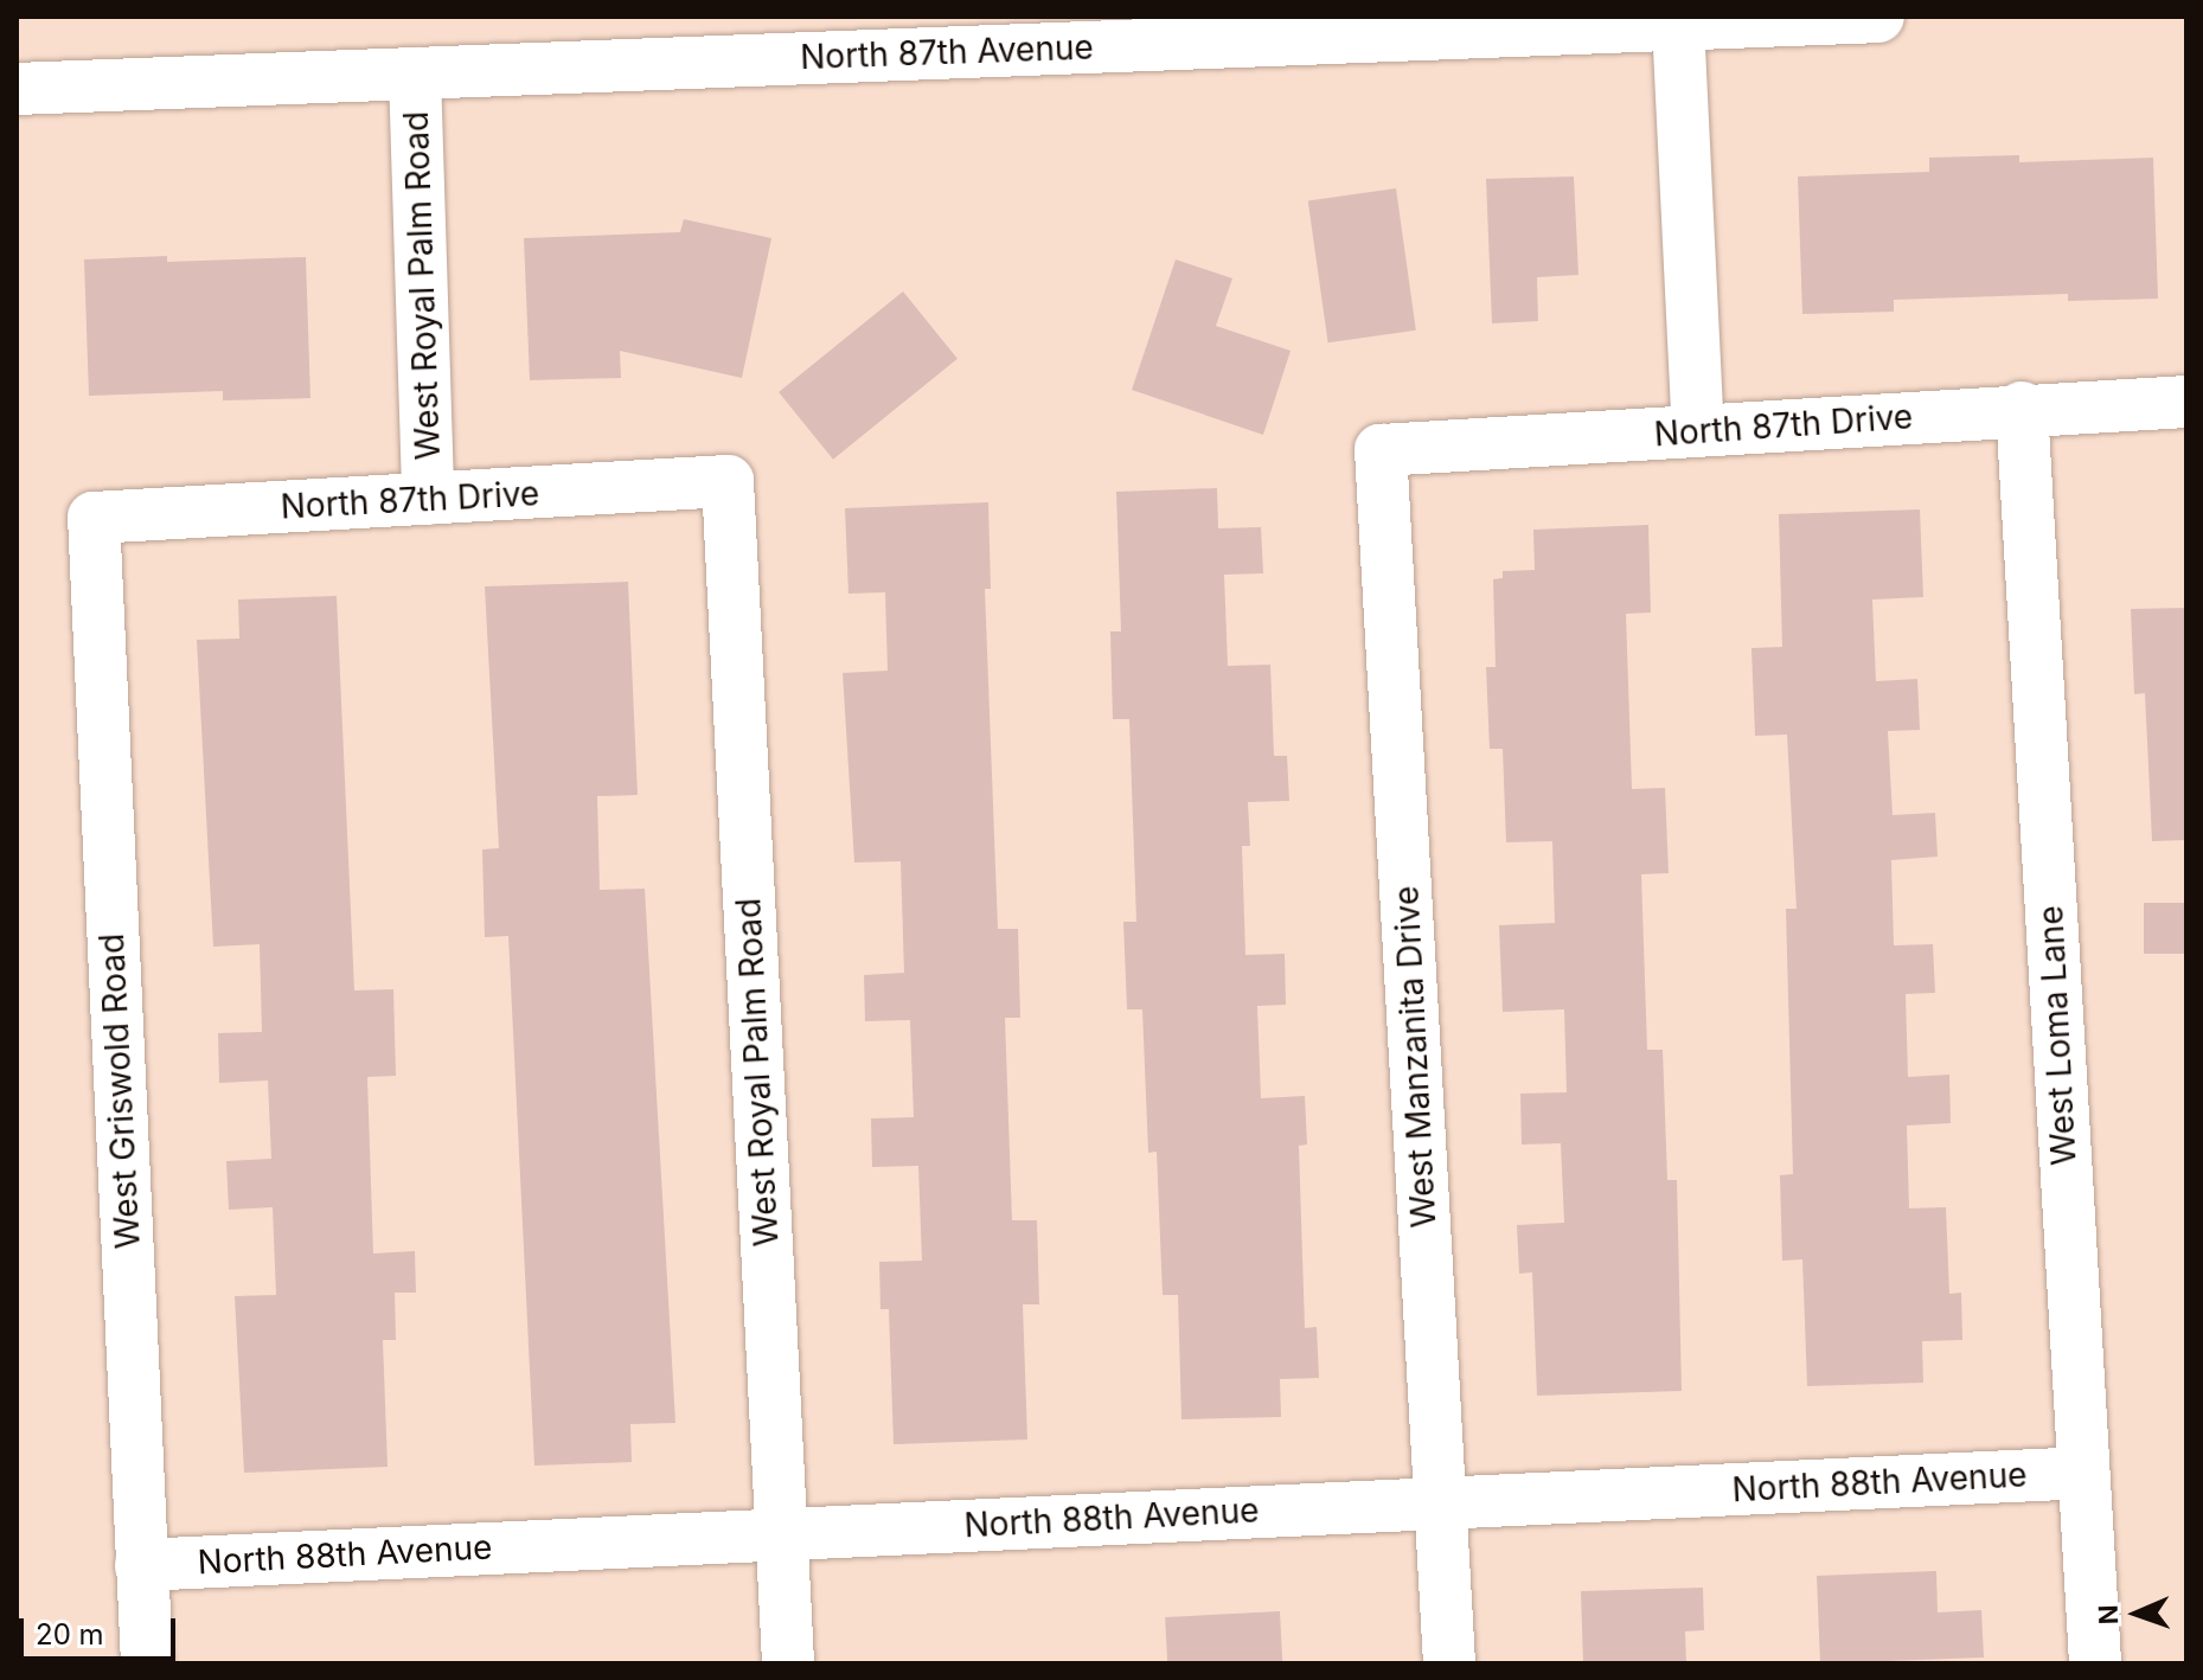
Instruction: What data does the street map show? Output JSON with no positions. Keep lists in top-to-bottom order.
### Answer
{
  "streets": {
    "street": [
      "North 87th Avenue",
      "West Royal Palm Road",
      "North 87th Drive",
      "West Loma Lane",
      "West Manzanita Drive",
      "West Griswold Road",
      "North 88th Avenue"
    ]
  },
  "crossings": [
    ["North 87th Avenue", "West Royal Palm Road"],
    ["West Royal Palm Road", "North 87th Drive"],
    ["West Royal Palm Road", "North 88th Avenue"],
    ["North 87th Drive", "West Loma Lane"],
    ["North 87th Drive", "West Manzanita Drive"],
    ["North 87th Drive", "West Griswold Road"],
    ["West Loma Lane", "North 88th Avenue"],
    ["West Manzanita Drive", "North 88th Avenue"],
    ["West Griswold Road", "North 88th Avenue"]
  ],
  "scale_bar": "20 m",
  "north": "left"
}
